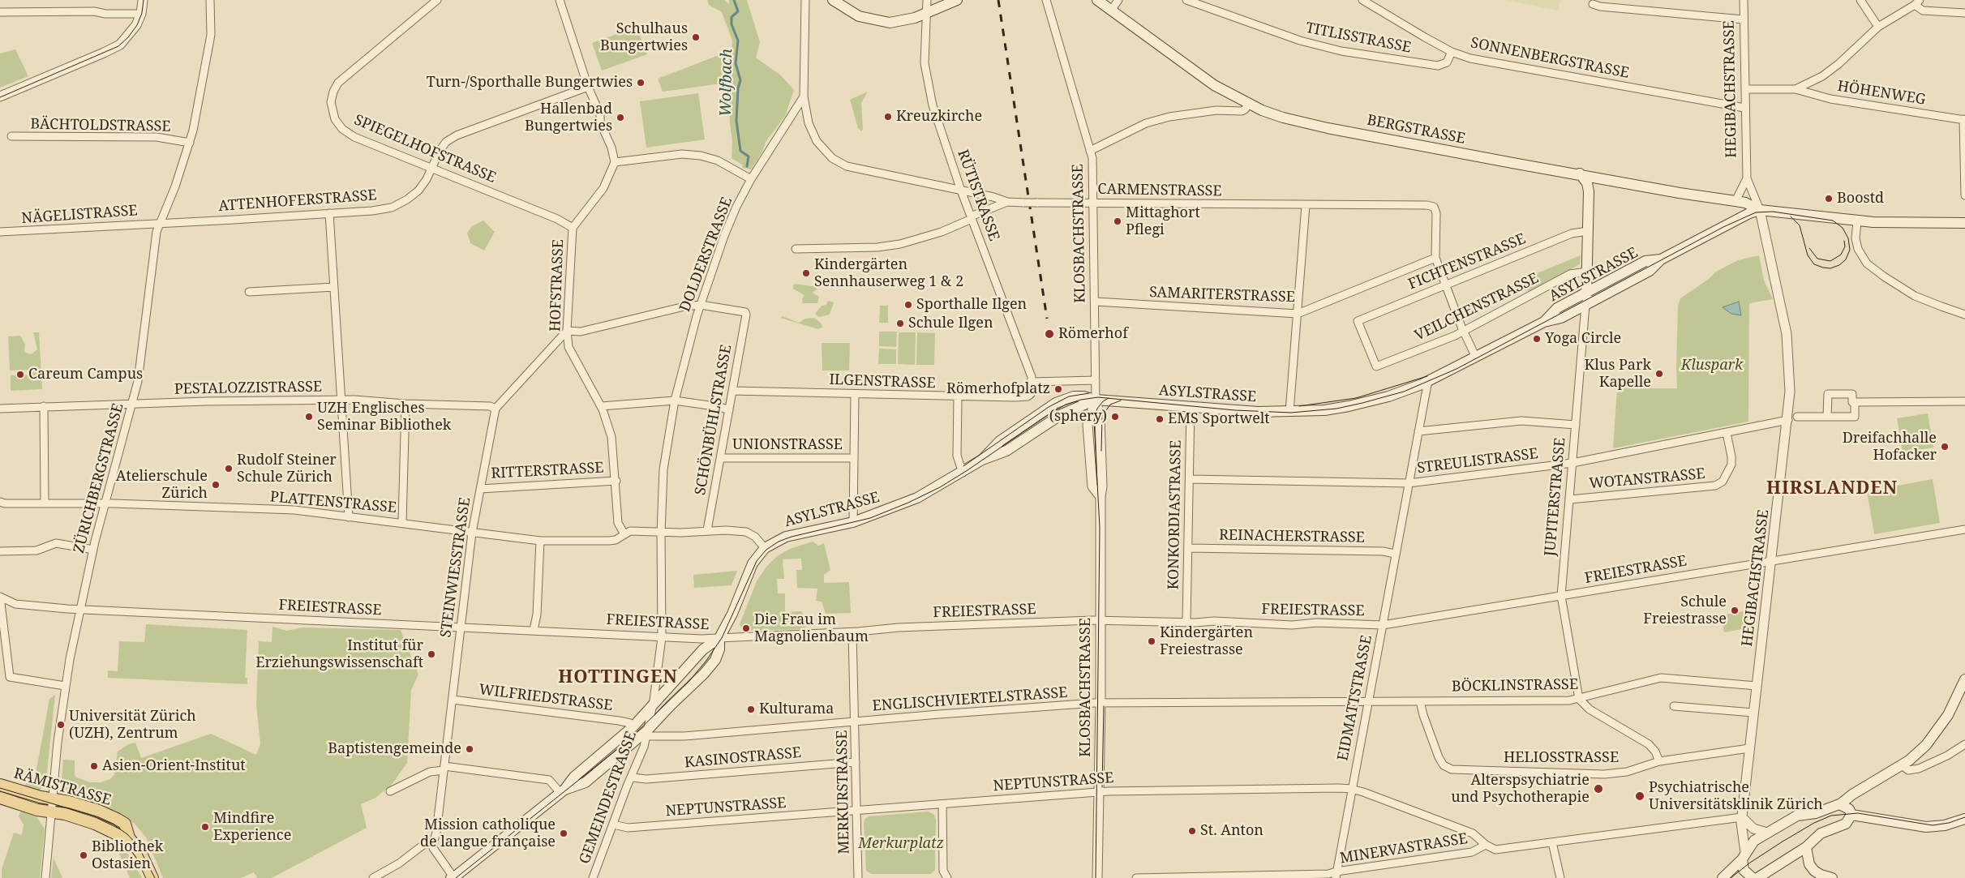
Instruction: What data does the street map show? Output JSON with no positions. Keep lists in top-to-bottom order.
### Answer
{
  "streets": {
    "main road": [
      "BERGSTRASSE",
      "ASYLSTRASSE",
      "JUPITERSTRASSE",
      "RÄMISTRASSE"
    ],
    "street": [
      "TITLISSTRASSE",
      "SONNENBERGSTRASSE",
      "HEGIBACHSTRASSE",
      "HÖHENWEG",
      "BÄCHTOLDSTRASSE",
      "SPIEGELHOFSTRASSE",
      "CARMENSTRASSE",
      "RÜTISTRASSE",
      "ATTENHOFERSTRASSE",
      "NÄGELISTRASSE",
      "KLOSBACHSTRASSE",
      "DOLDERSTRASSE",
      "FICHTENSTRASSE",
      "HOFSTRASSE",
      "SAMARITERSTRASSE",
      "VEILCHENSTRASSE",
      "ILGENSTRASSE",
      "PESTALOZZISTRASSE",
      "SCHÖNBÜHLSTRASSE",
      "UNIONSTRASSE",
      "STREULISTRASSE",
      "RITTERSTRASSE",
      "ZÜRICHBERGSTRASSE",
      "WOTANSTRASSE",
      "PLATTENSTRASSE",
      "KONKORDIASTRASSE",
      "REINACHERSTRASSE",
      "STEINWIESSTRASSE",
      "FREIESTRASSE",
      "BÖCKLINSTRASSE",
      "WILFRIEDSTRASSE",
      "EIDMATTSTRASSE",
      "ENGLISCHVIERTELSTRASSE",
      "KASINOSTRASSE",
      "HELIOSSTRASSE",
      "NEPTUNSTRASSE",
      "MERKURSTRASSE",
      "GEMEINDESTRASSE",
      "MINERVASTRASSE"
    ]
  },
  "crossings": [
    ["TITLISSTRASSE", "SONNENBERGSTRASSE"],
    ["SONNENBERGSTRASSE", "HEGIBACHSTRASSE"],
    ["HEGIBACHSTRASSE", "BERGSTRASSE"],
    ["HEGIBACHSTRASSE", "ASYLSTRASSE"],
    ["HEGIBACHSTRASSE", "STREULISTRASSE"],
    ["HEGIBACHSTRASSE", "FREIESTRASSE"],
    ["HEGIBACHSTRASSE", "BÖCKLINSTRASSE"],
    ["HEGIBACHSTRASSE", "HELIOSSTRASSE"],
    ["HEGIBACHSTRASSE", "MINERVASTRASSE"],
    ["BÄCHTOLDSTRASSE", "ZÜRICHBERGSTRASSE"],
    ["BERGSTRASSE", "ASYLSTRASSE"],
    ["BERGSTRASSE", "JUPITERSTRASSE"],
    ["SPIEGELHOFSTRASSE", "ATTENHOFERSTRASSE"],
    ["SPIEGELHOFSTRASSE", "HOFSTRASSE"],
    ["CARMENSTRASSE", "RÜTISTRASSE"],
    ["CARMENSTRASSE", "KLOSBACHSTRASSE"],
    ["CARMENSTRASSE", "DOLDERSTRASSE"],
    ["CARMENSTRASSE", "SAMARITERSTRASSE"],
    ["RÜTISTRASSE", "ILGENSTRASSE"],
    ["ATTENHOFERSTRASSE", "NÄGELISTRASSE"],
    ["ATTENHOFERSTRASSE", "ZÜRICHBERGSTRASSE"],
    ["NÄGELISTRASSE", "ZÜRICHBERGSTRASSE"],
    ["KLOSBACHSTRASSE", "ASYLSTRASSE"],
    ["KLOSBACHSTRASSE", "SAMARITERSTRASSE"],
    ["KLOSBACHSTRASSE", "FREIESTRASSE"],
    ["KLOSBACHSTRASSE", "ENGLISCHVIERTELSTRASSE"],
    ["KLOSBACHSTRASSE", "NEPTUNSTRASSE"],
    ["DOLDERSTRASSE", "SCHÖNBÜHLSTRASSE"],
    ["DOLDERSTRASSE", "PLATTENSTRASSE"],
    ["DOLDERSTRASSE", "GEMEINDESTRASSE"],
    ["FICHTENSTRASSE", "VEILCHENSTRASSE"],
    ["FICHTENSTRASSE", "JUPITERSTRASSE"],
    ["ASYLSTRASSE", "JUPITERSTRASSE"],
    ["ASYLSTRASSE", "KONKORDIASTRASSE"],
    ["ASYLSTRASSE", "EIDMATTSTRASSE"],
    ["HOFSTRASSE", "RITTERSTRASSE"],
    ["HOFSTRASSE", "PLATTENSTRASSE"],
    ["VEILCHENSTRASSE", "JUPITERSTRASSE"],
    ["ILGENSTRASSE", "SCHÖNBÜHLSTRASSE"],
    ["PESTALOZZISTRASSE", "ZÜRICHBERGSTRASSE"],
    ["PESTALOZZISTRASSE", "STEINWIESSTRASSE"],
    ["SCHÖNBÜHLSTRASSE", "UNIONSTRASSE"],
    ["STREULISTRASSE", "WOTANSTRASSE"],
    ["STREULISTRASSE", "JUPITERSTRASSE"],
    ["STREULISTRASSE", "KONKORDIASTRASSE"],
    ["STREULISTRASSE", "EIDMATTSTRASSE"],
    ["RITTERSTRASSE", "STEINWIESSTRASSE"],
    ["ZÜRICHBERGSTRASSE", "PLATTENSTRASSE"],
    ["ZÜRICHBERGSTRASSE", "FREIESTRASSE"],
    ["ZÜRICHBERGSTRASSE", "RÄMISTRASSE"],
    ["WOTANSTRASSE", "JUPITERSTRASSE"],
    ["JUPITERSTRASSE", "FREIESTRASSE"],
    ["JUPITERSTRASSE", "BÖCKLINSTRASSE"],
    ["PLATTENSTRASSE", "STEINWIESSTRASSE"],
    ["PLATTENSTRASSE", "GEMEINDESTRASSE"],
    ["KONKORDIASTRASSE", "REINACHERSTRASSE"],
    ["KONKORDIASTRASSE", "FREIESTRASSE"],
    ["REINACHERSTRASSE", "EIDMATTSTRASSE"],
    ["STEINWIESSTRASSE", "FREIESTRASSE"],
    ["STEINWIESSTRASSE", "WILFRIEDSTRASSE"],
    ["FREIESTRASSE", "EIDMATTSTRASSE"],
    ["FREIESTRASSE", "MERKURSTRASSE"],
    ["FREIESTRASSE", "GEMEINDESTRASSE"],
    ["BÖCKLINSTRASSE", "EIDMATTSTRASSE"],
    ["BÖCKLINSTRASSE", "ENGLISCHVIERTELSTRASSE"],
    ["BÖCKLINSTRASSE", "HELIOSSTRASSE"],
    ["EIDMATTSTRASSE", "ENGLISCHVIERTELSTRASSE"],
    ["EIDMATTSTRASSE", "NEPTUNSTRASSE"],
    ["EIDMATTSTRASSE", "MINERVASTRASSE"],
    ["ENGLISCHVIERTELSTRASSE", "MERKURSTRASSE"],
    ["ENGLISCHVIERTELSTRASSE", "GEMEINDESTRASSE"],
    ["KASINOSTRASSE", "MERKURSTRASSE"],
    ["KASINOSTRASSE", "GEMEINDESTRASSE"],
    ["NEPTUNSTRASSE", "MERKURSTRASSE"],
    ["NEPTUNSTRASSE", "GEMEINDESTRASSE"],
    ["NEPTUNSTRASSE", "MINERVASTRASSE"]
  ],
  "districts": ["HIRSLANDEN", "HOTTINGEN"],
  "water": ["Wolfbach"],
  "parks": ["Kluspark", "Merkurplatz"],
  "places": [
    "Schulhaus Bungertwies",
    "Turn-/Sporthalle Bungertwies",
    "Kreuzkirche",
    "Hallenbad Bungertwies",
    "Boostd",
    "Mittaghort Pflegi",
    "Kindergärten Sennhauserweg 1 & 2",
    "Sporthalle Ilgen",
    "Schule Ilgen",
    "Römerhof",
    "Yoga Circle",
    "Klus Park Kapelle",
    "Careum Campus",
    "Römerhofplatz",
    "UZH Englisches Seminar Bibliothek",
    "(sphery)",
    "EMS Sportwelt",
    "Dreifachhalle Hofacker",
    "Rudolf Steiner Schule Zürich",
    "Atelierschule Zürich",
    "Schule Freiestrasse",
    "Die Frau im Magnolienbaum",
    "Kindergärten Freiestrasse",
    "Institut für Erziehungswissenschaft",
    "Kulturama",
    "Universität Zürich (UZH), Zentrum",
    "Baptistengemeinde",
    "Asien-Orient-Institut",
    "Alterspsychiatrie und Psychotherapie",
    "Psychiatrische Universitätsklinik Zürich",
    "Mindfire Experience",
    "St. Anton",
    "Mission catholique de langue française",
    "Bibliothek Ostasien"
  ]
}
